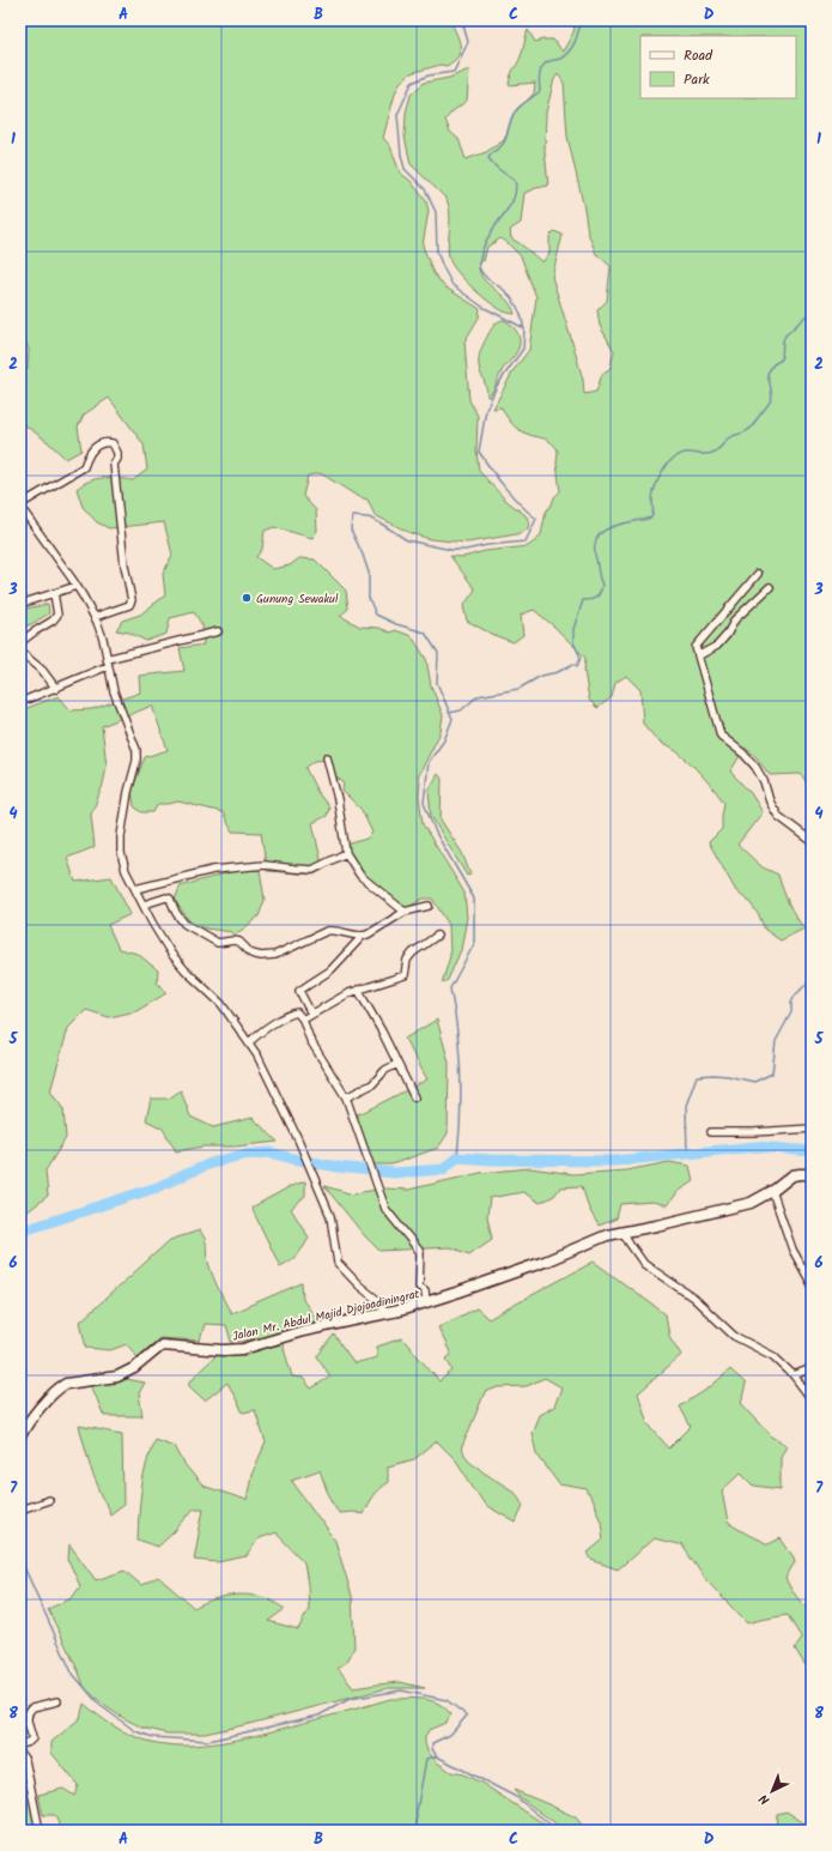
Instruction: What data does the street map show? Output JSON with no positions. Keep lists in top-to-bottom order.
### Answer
{
  "streets": {
    "street": ["Jalan Mr. Abdul Majid Djojoadiningrat"]
  },
  "places": ["Gunung Sewakul"],
  "legend": ["Road", "Park"],
  "north": "bottom left",
  "grid": {
    "columns": [
      "A",
      "B",
      "C",
      "D"
    ],
    "rows": [
      "1",
      "2",
      "3",
      "4",
      "5",
      "6",
      "7",
      "8"
    ]
  }
}
